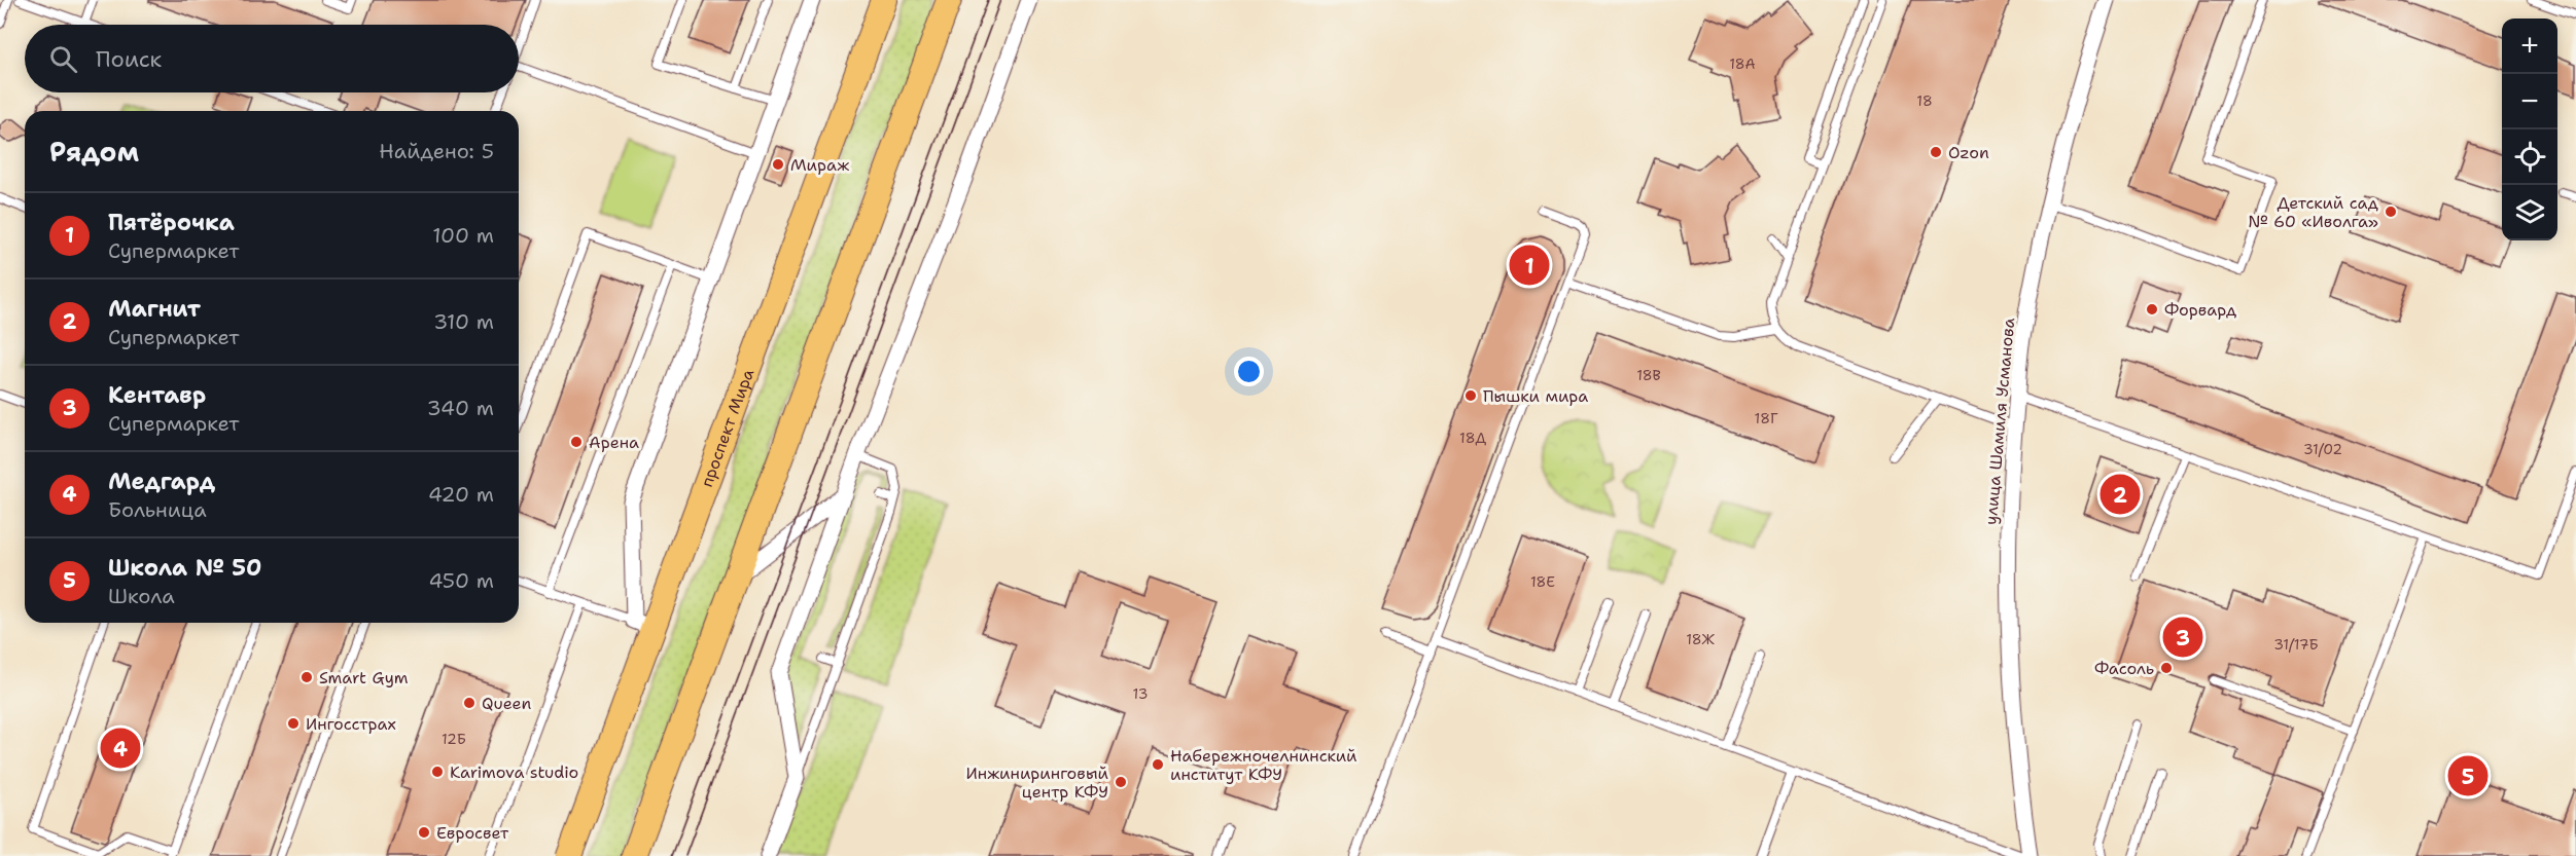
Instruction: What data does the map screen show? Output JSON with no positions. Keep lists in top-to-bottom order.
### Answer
{
  "streets": {
    "main road": ["проспект Мира"],
    "street": ["улица Шамиля Усманова"]
  },
  "places": [
    "Ozon",
    "Мираж",
    "Детский сад № 60 «Иволга»",
    "Форвард",
    "Пышки мира",
    "Арена",
    "Фасоль",
    "Smart Gym",
    "Queen",
    "Ингосстрах",
    "Набережночелнинский институт КФУ",
    "Karimova studio",
    "Инжиниринговый центр КФУ",
    "Евросвет"
  ],
  "house_numbers": [
    "18А",
    "18",
    "18В",
    "18Г",
    "18Д",
    "31/02",
    "18Е",
    "18Ж",
    "31/17Б",
    "13",
    "12Б"
  ],
  "page": {
    "map_buttons": ["+", "−"],
    "search": "Поиск",
    "heading": ["Рядом", "Найдено: 5"],
    "list": [
      {
        "mark": "1",
        "name": "Пятёрочка",
        "note": "Супермаркет",
        "value": "100 m"
      },
      {
        "mark": "2",
        "name": "Магнит",
        "note": "Супермаркет",
        "value": "310 m"
      },
      {
        "mark": "3",
        "name": "Кентавр",
        "note": "Супермаркет",
        "value": "340 m"
      },
      {
        "mark": "4",
        "name": "Медгард",
        "note": "Больница",
        "value": "420 m"
      },
      {
        "mark": "5",
        "name": "Школа № 50",
        "note": "Школа",
        "value": "450 m"
      }
    ],
    "pins": [
      "1",
      "2",
      "3",
      "4",
      "5"
    ]
  }
}
